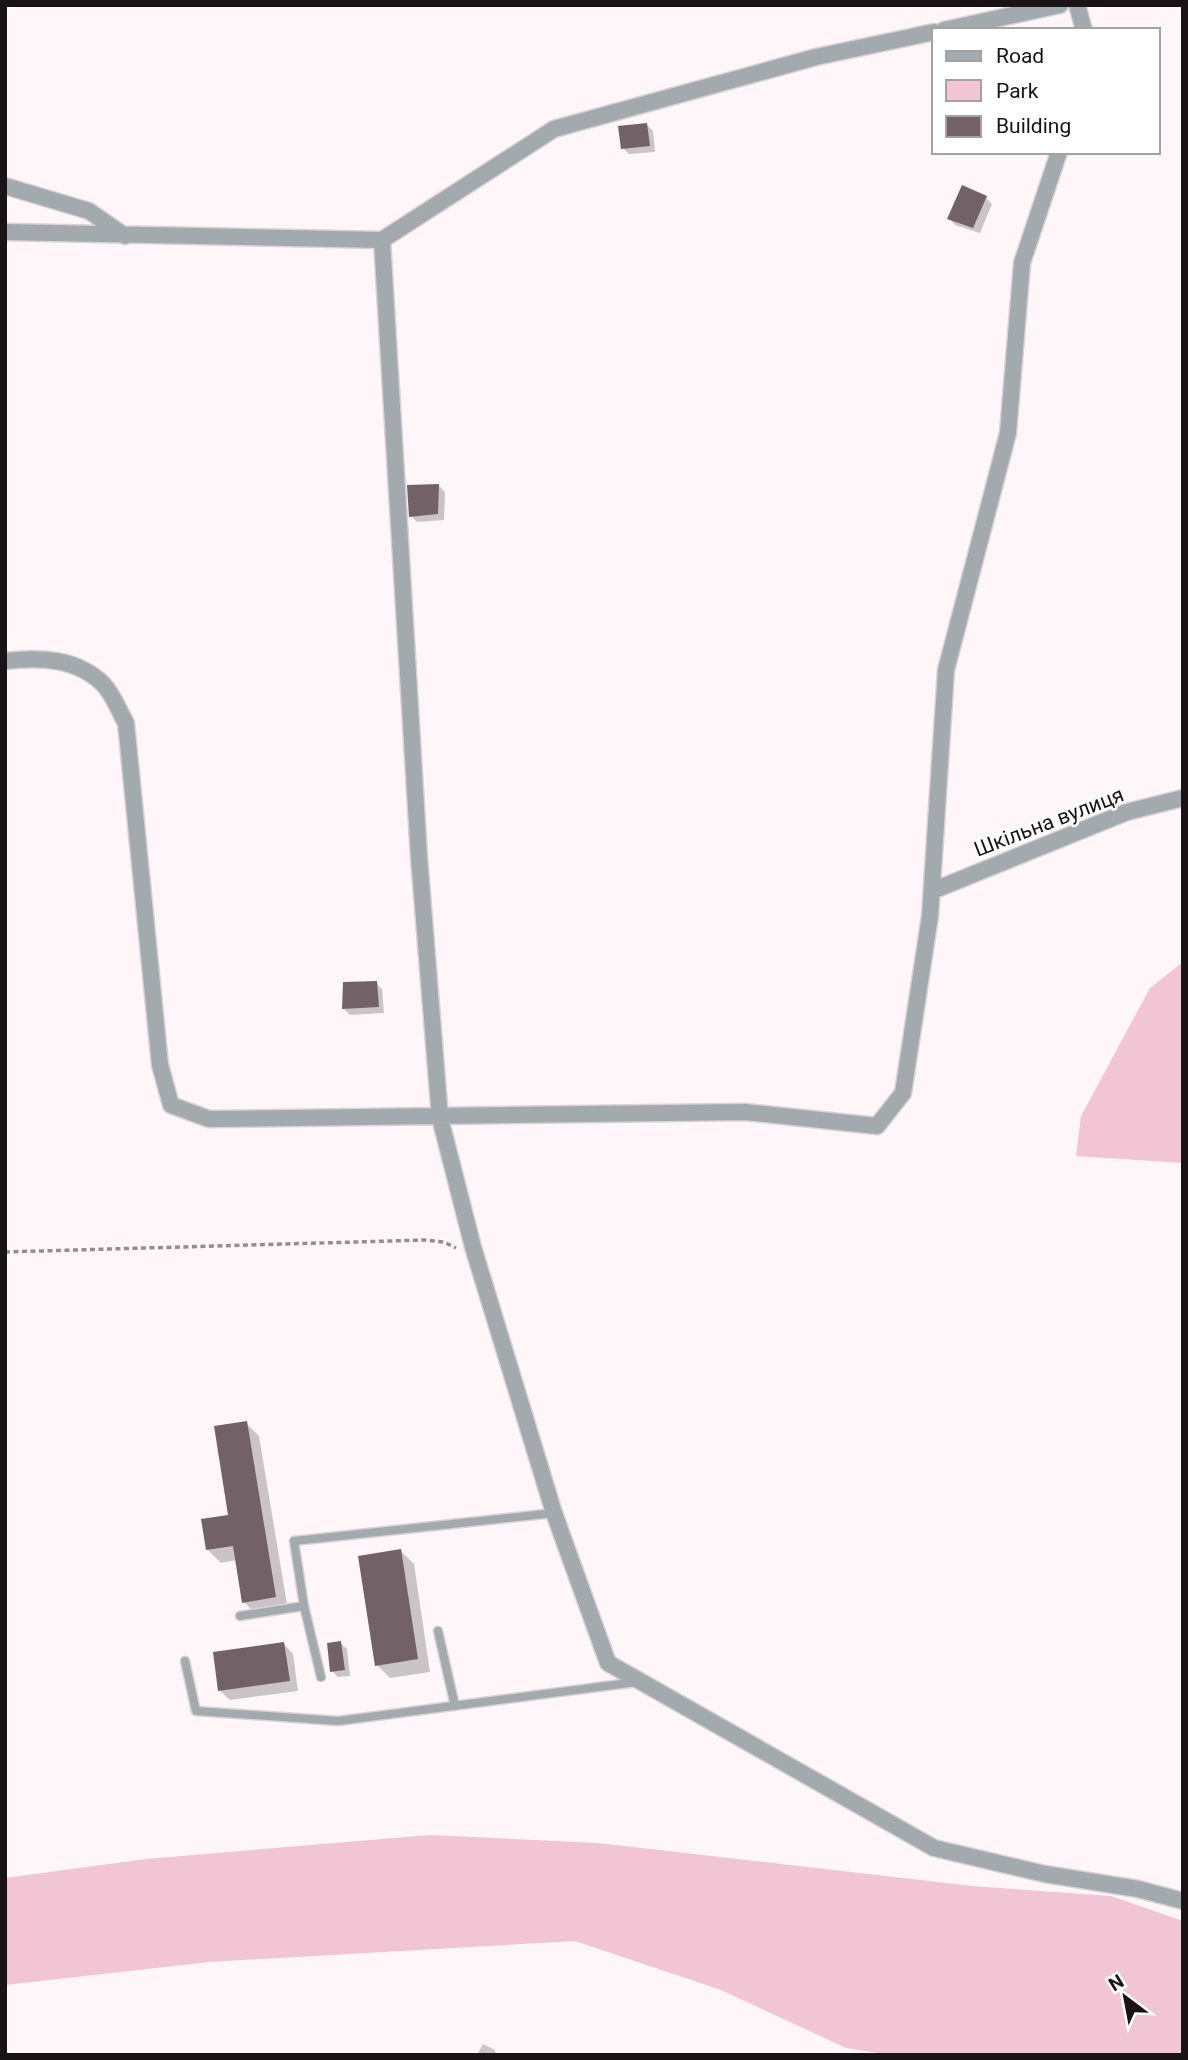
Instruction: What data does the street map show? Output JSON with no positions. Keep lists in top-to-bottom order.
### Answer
{
  "streets": {
    "street": ["Шкільна вулиця"]
  },
  "legend": ["Road", "Park", "Building"],
  "north": "top left"
}
